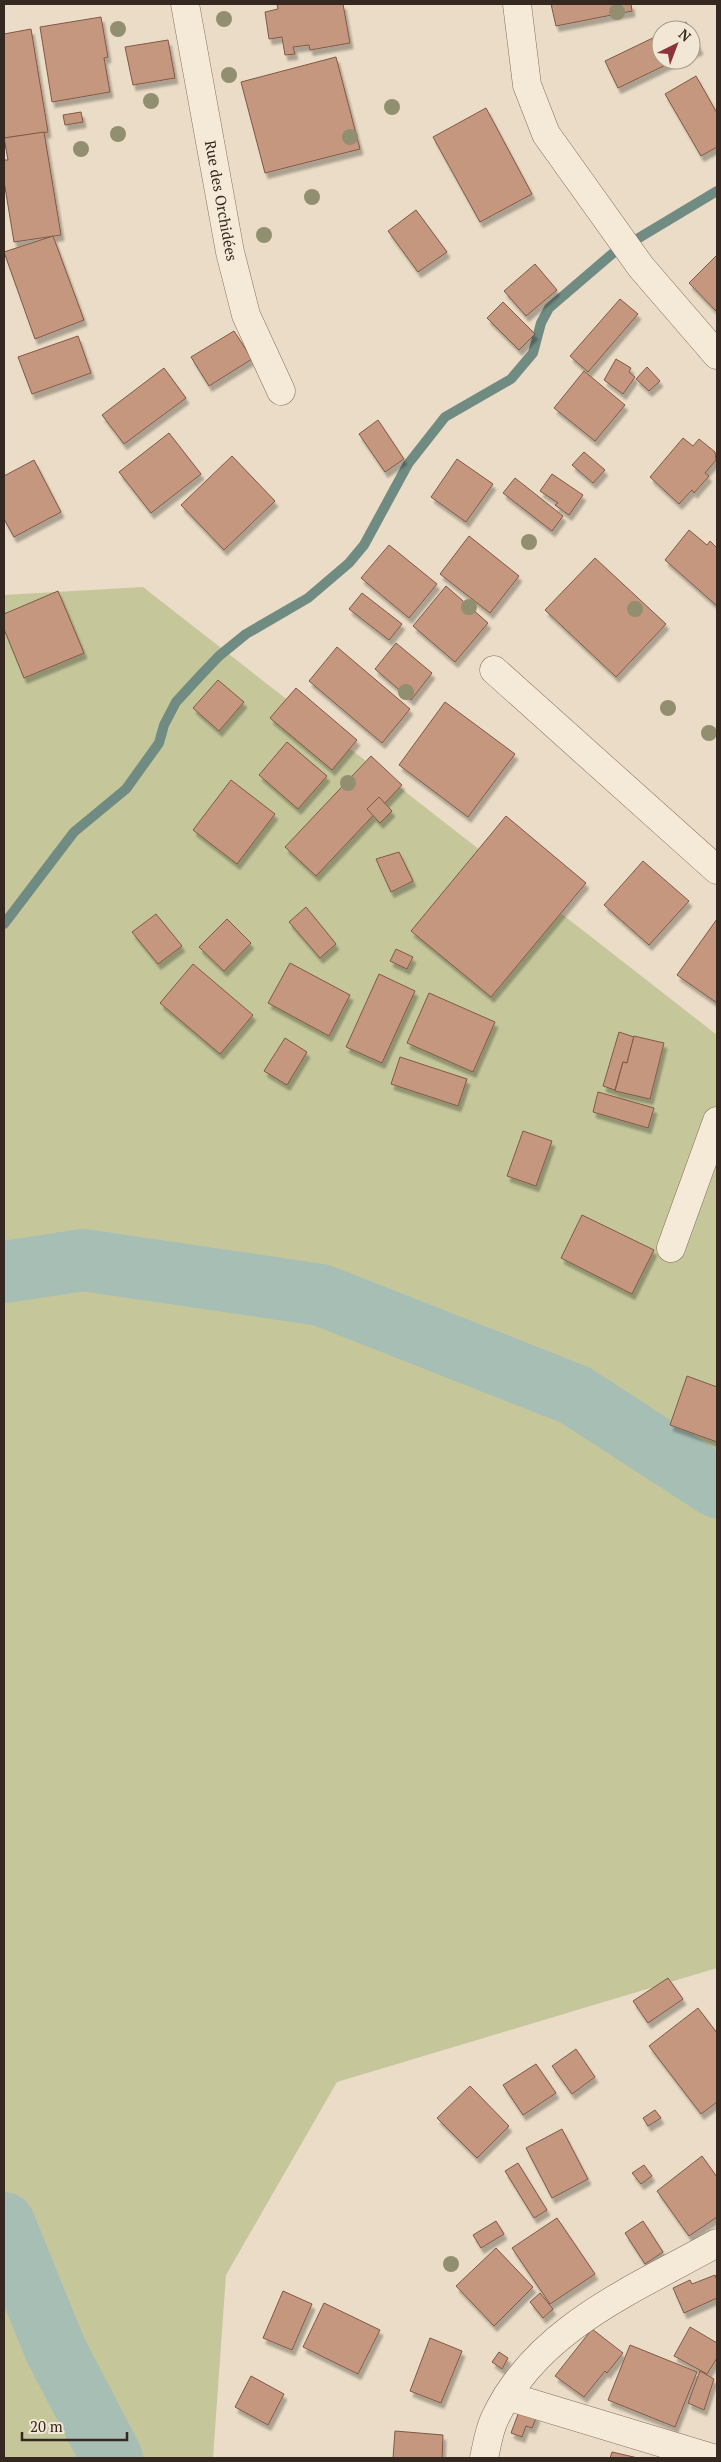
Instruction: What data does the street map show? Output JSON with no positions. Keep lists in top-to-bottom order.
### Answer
{
  "streets": {
    "street": ["Rue des Orchidées"]
  },
  "scale_bar": "20 m",
  "north": "top right"
}
